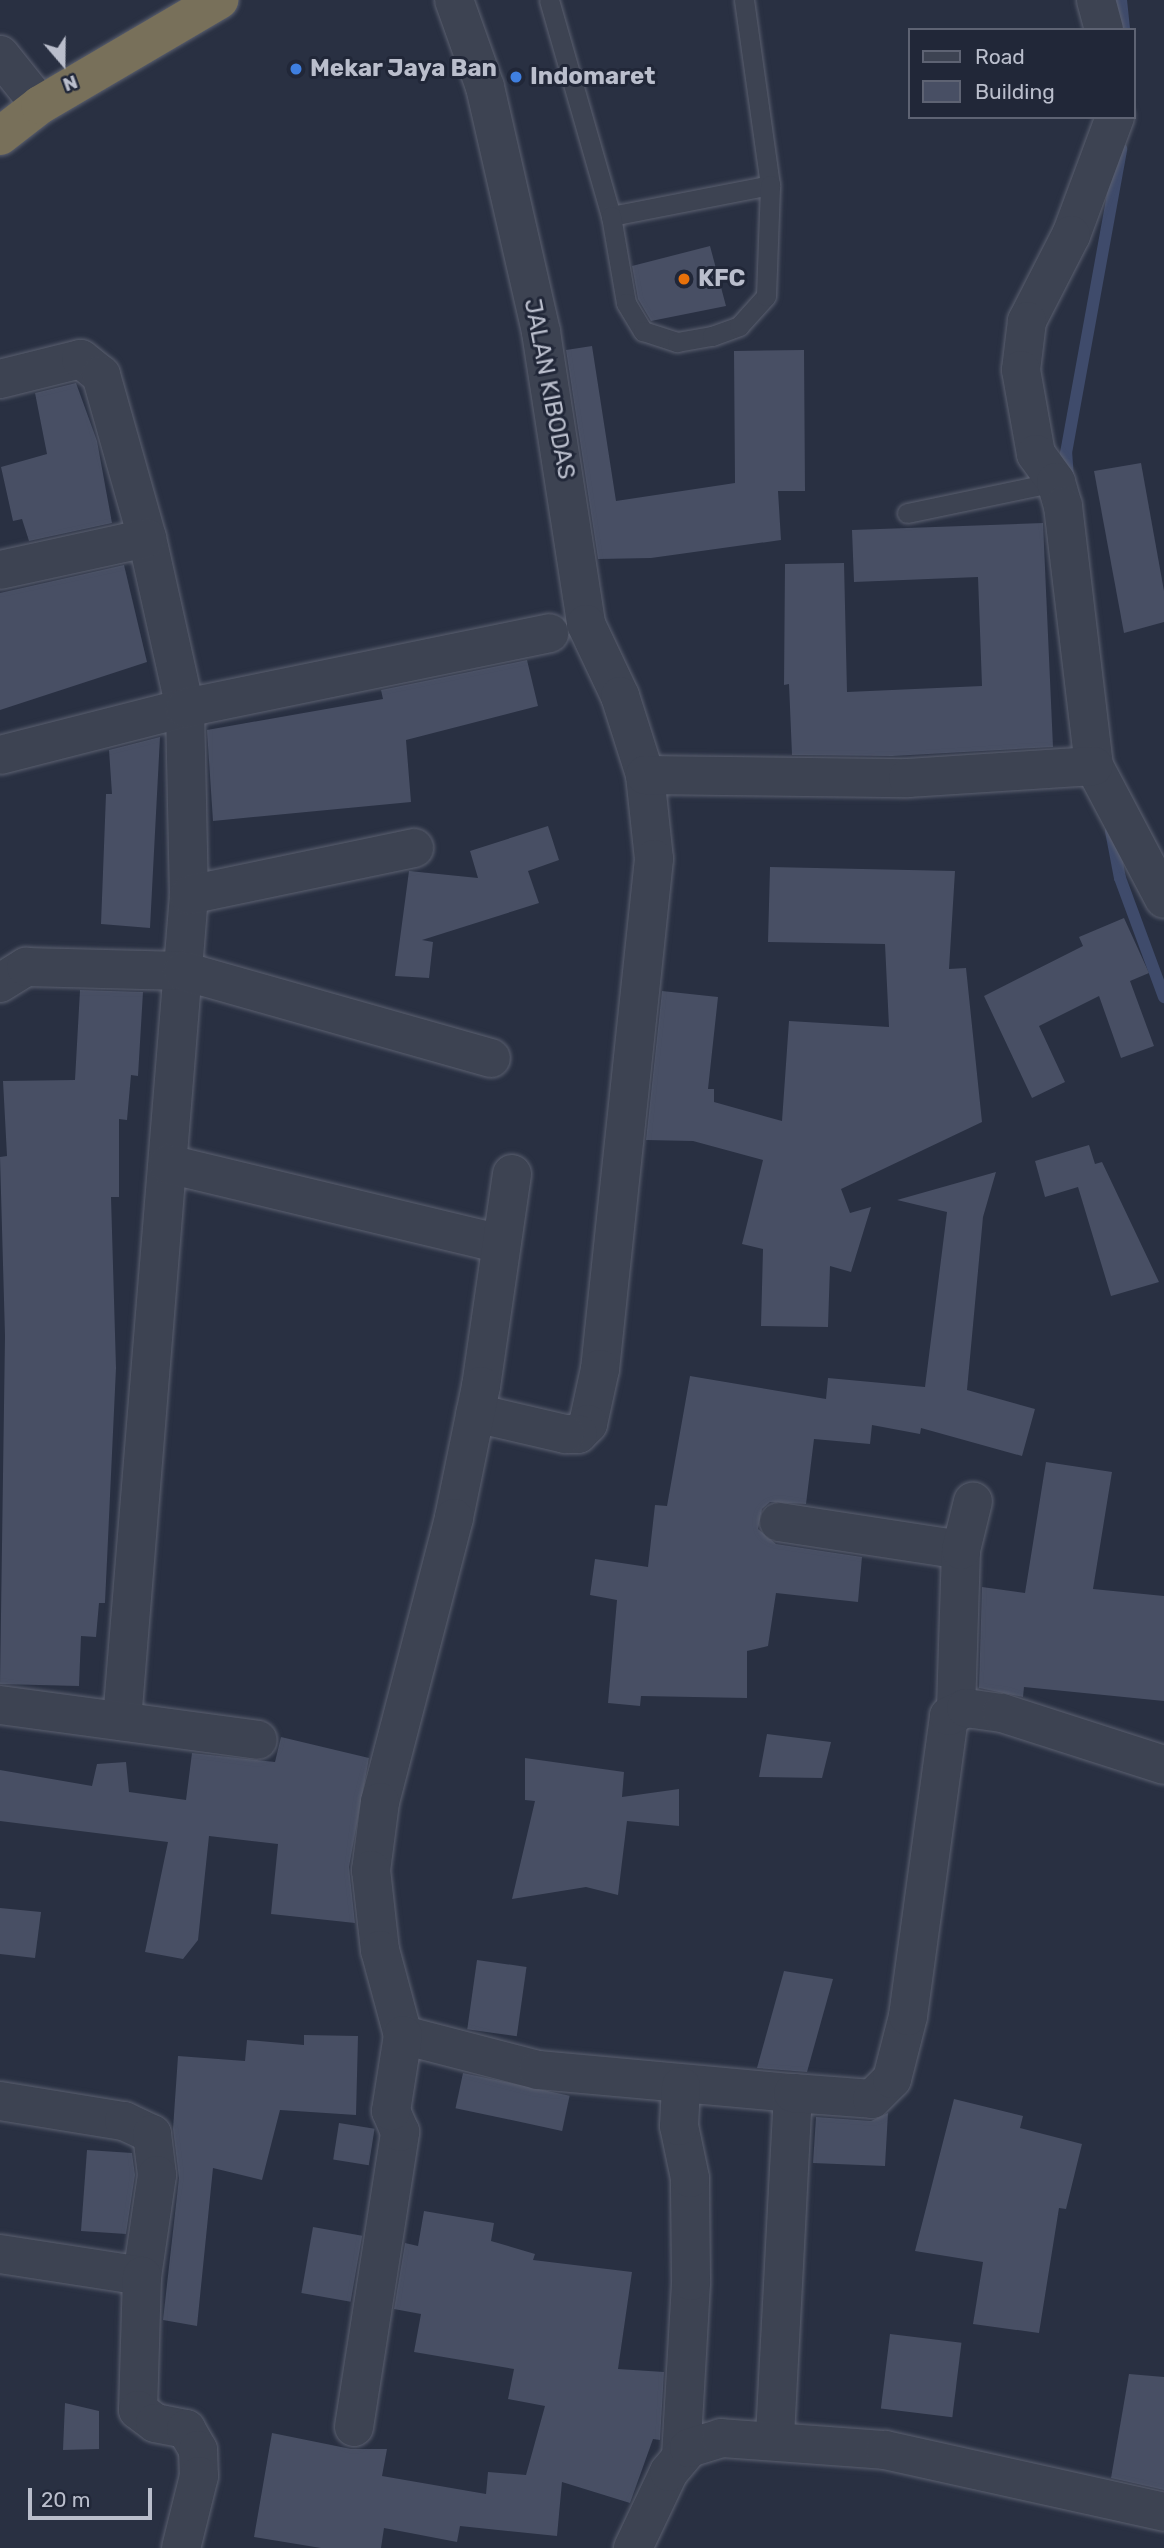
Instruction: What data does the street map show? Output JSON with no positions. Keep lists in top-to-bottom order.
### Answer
{
  "streets": {
    "street": ["JALAN KIBODAS"]
  },
  "places": ["Mekar Jaya Ban", "Indomaret", "KFC"],
  "legend": ["Road", "Building"],
  "scale_bar": "20 m",
  "north": "bottom"
}
